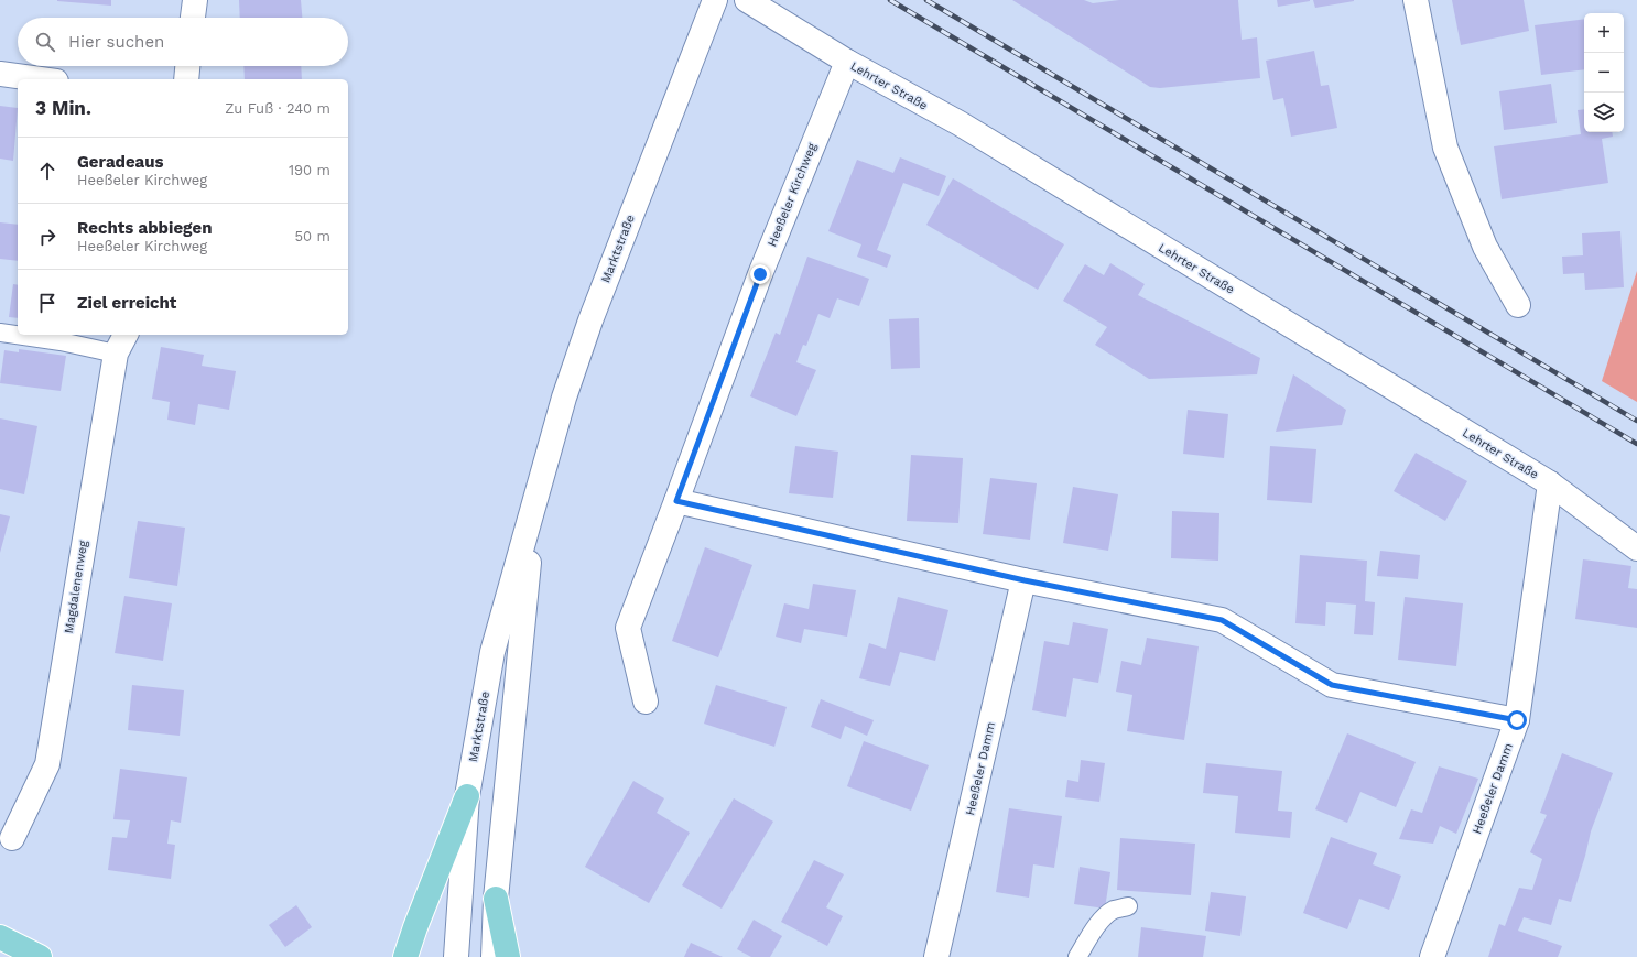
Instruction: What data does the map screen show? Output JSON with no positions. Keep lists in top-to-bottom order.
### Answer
{
  "streets": {
    "street": [
      "Lehrter Straße",
      "Heeßeler Kirchweg",
      "Marktstraße",
      "Magdalenenweg",
      "Heeßeler Damm"
    ]
  },
  "crossings": [
    ["Lehrter Straße", "Heeßeler Kirchweg"],
    ["Lehrter Straße", "Heeßeler Damm"]
  ],
  "page": {
    "map_buttons": ["+", "−"],
    "search": "Hier suchen",
    "heading": ["3 Min.", "Zu Fuß · 240 m"],
    "list": [
      ["Geradeaus", "Heeßeler Kirchweg", "190 m"],
      ["Rechts abbiegen", "Heeßeler Kirchweg", "50 m"],
      "Ziel erreicht"
    ]
  }
}
